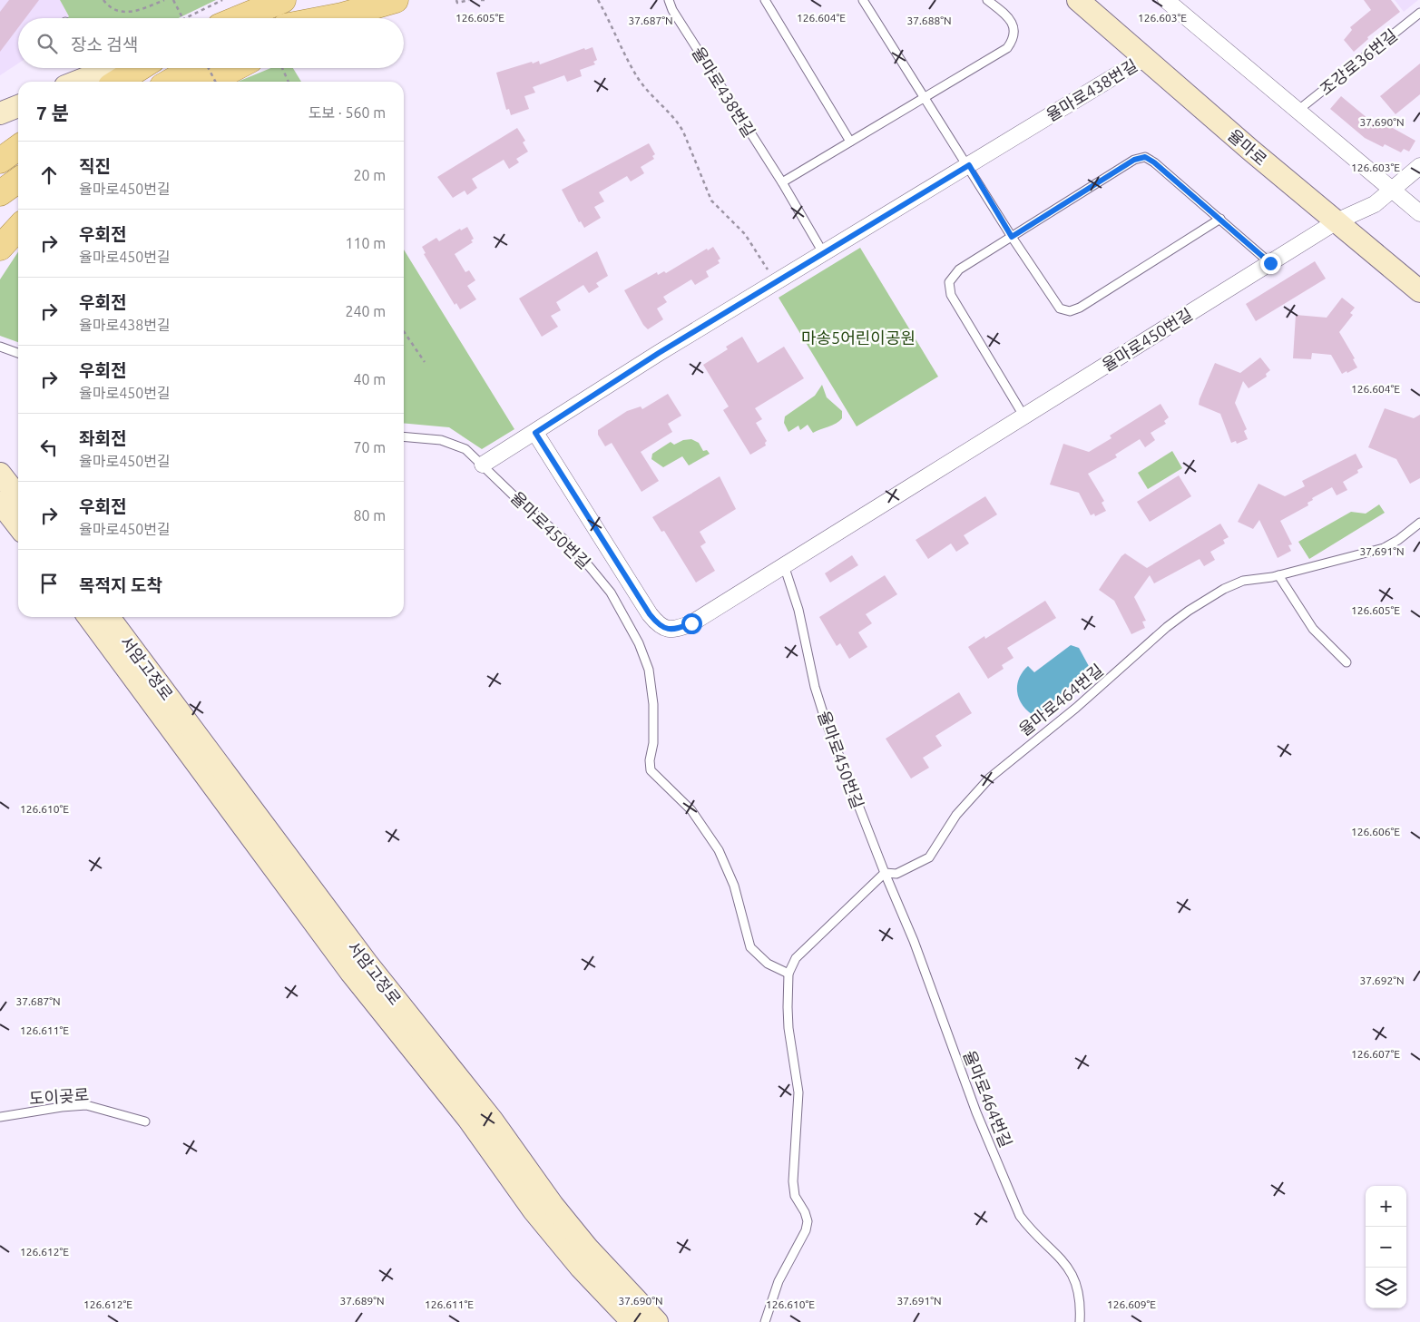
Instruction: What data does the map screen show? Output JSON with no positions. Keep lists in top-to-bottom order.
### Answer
{
  "streets": {
    "main road": ["율마로", "서암고정로"],
    "street": ["율마로438번길", "율마로450번길"],
    "lane": ["조강로36번길", "율마로464번길", "도이곶로"]
  },
  "crossings": [
    ["율마로438번길", "율마로"],
    ["율마로438번길", "율마로450번길"],
    ["율마로", "율마로450번길"],
    ["율마로450번길", "율마로464번길"]
  ],
  "parks": ["마송5어린이공원"],
  "page": {
    "search": "장소 검색",
    "heading": ["7 분", "도보 · 560 m"],
    "list": [
      ["직진", "율마로450번길", "20 m"],
      ["우회전", "율마로450번길", "110 m"],
      ["우회전", "율마로438번길", "240 m"],
      ["우회전", "율마로450번길", "40 m"],
      ["좌회전", "율마로450번길", "70 m"],
      ["우회전", "율마로450번길", "80 m"],
      "목적지 도착"
    ],
    "map_buttons": ["+", "−"]
  },
  "coordinates": [
    "126.604°E",
    "126.603°E",
    "126.605°E",
    "37.687°N",
    "37.688°N",
    "37.690°N",
    "37.691°N",
    "126.610°E",
    "126.606°E",
    "37.692°N",
    "126.611°E",
    "126.607°E",
    "126.612°E",
    "37.689°N",
    "126.609°E"
  ]
}
